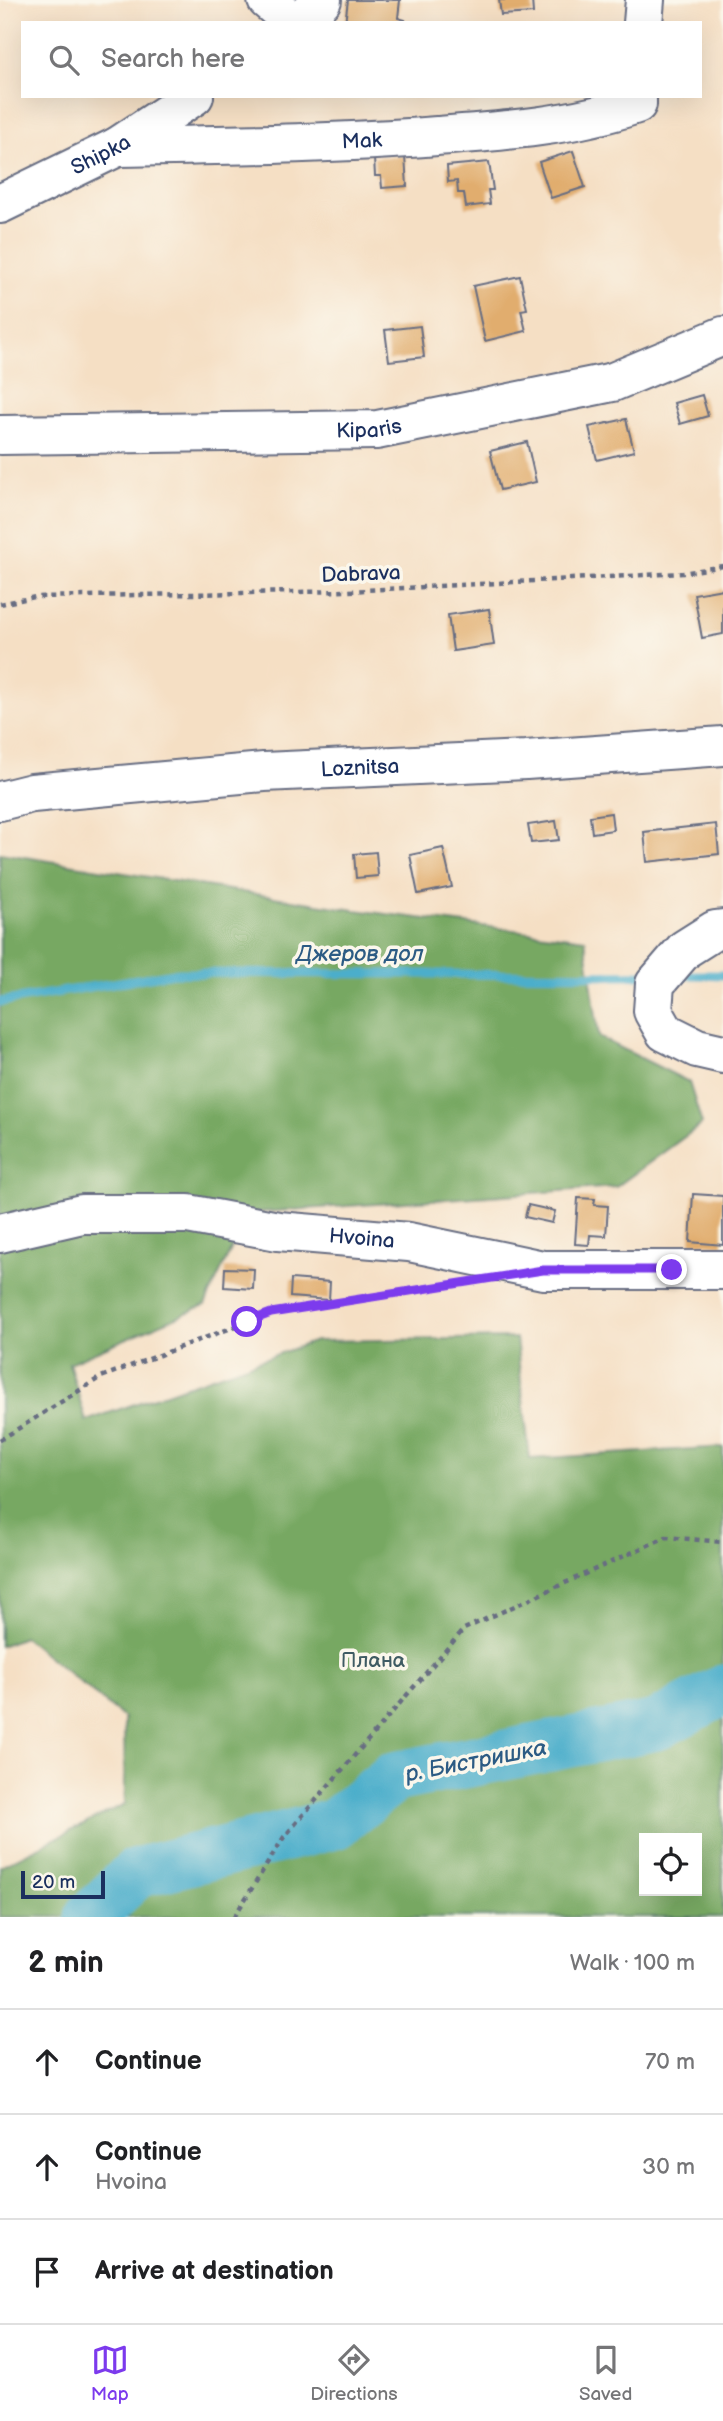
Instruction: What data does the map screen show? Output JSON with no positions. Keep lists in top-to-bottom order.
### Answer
{
  "streets": {
    "street": [
      "Mak",
      "Shipka",
      "Kiparis",
      "Loznitsa",
      "Hvoina"
    ],
    "path": ["Dabrava"]
  },
  "crossings": [
    ["Mak", "Shipka"]
  ],
  "water": ["Джеров дол", "р. Бистришка"],
  "parks": ["Плана"],
  "scale_bar": "20 m",
  "page": {
    "search": "Search here",
    "scale": "20 m",
    "heading": ["2 min", "Walk · 100 m"],
    "list": [
      ["Continue", "70 m"],
      ["Continue", "Hvoina", "30 m"],
      "Arrive at destination"
    ],
    "nav": ["Map", "Directions", "Saved"]
  }
}
